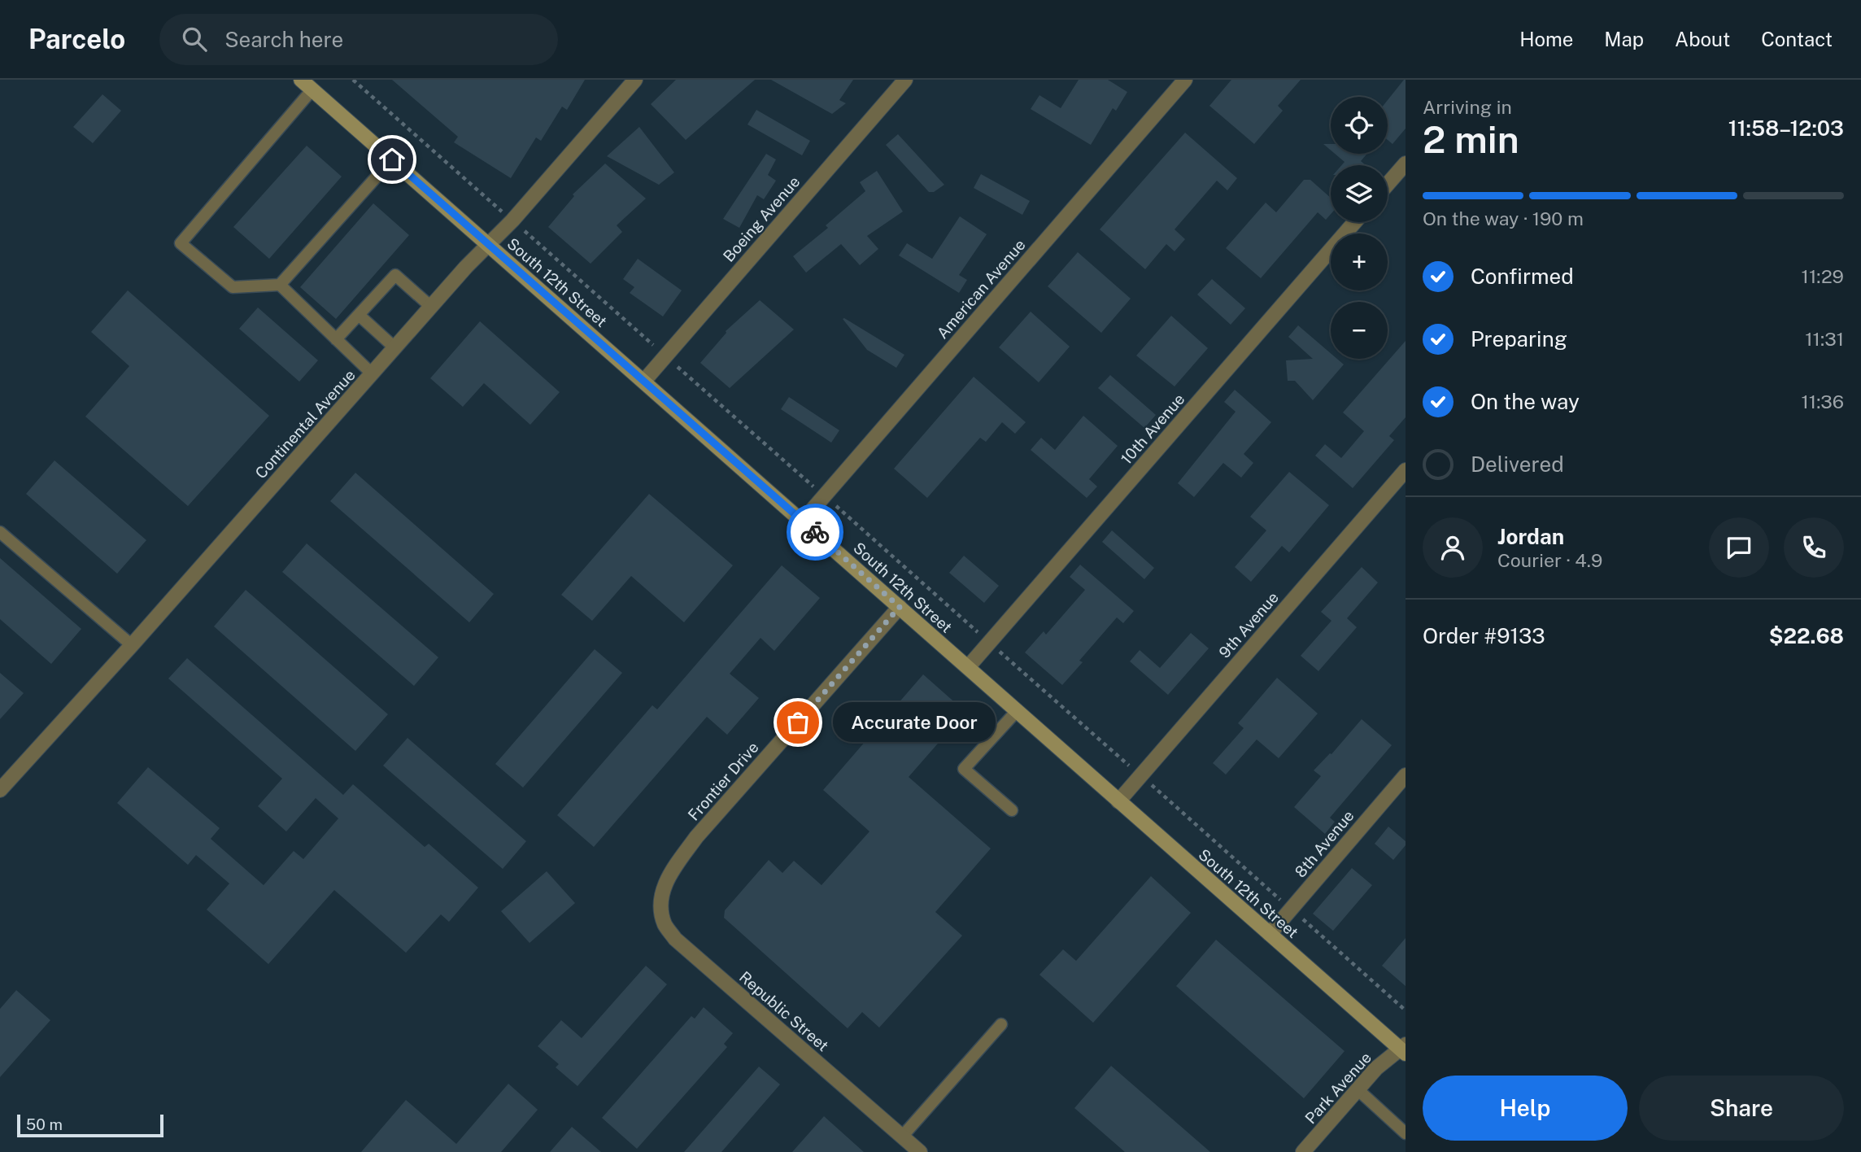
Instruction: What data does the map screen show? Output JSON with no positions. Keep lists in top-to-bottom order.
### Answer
{
  "streets": {
    "street": [
      "Boeing Avenue",
      "South 12th Street",
      "American Avenue",
      "Continental Avenue",
      "10th Avenue",
      "9th Avenue",
      "Frontier Drive",
      "8th Avenue",
      "Republic Street",
      "Park Avenue"
    ]
  },
  "crossings": [
    ["Boeing Avenue", "South 12th Street"],
    ["South 12th Street", "American Avenue"],
    ["South 12th Street", "Continental Avenue"],
    ["South 12th Street", "10th Avenue"],
    ["South 12th Street", "9th Avenue"],
    ["South 12th Street", "Frontier Drive"],
    ["South 12th Street", "8th Avenue"],
    ["South 12th Street", "Park Avenue"],
    ["Frontier Drive", "Republic Street"]
  ],
  "places": ["Accurate Door"],
  "scale_bar": "50 m",
  "page": {
    "header": "Parcelo",
    "search": "Search here",
    "nav": [
      "Home",
      "Map",
      "About",
      "Contact"
    ],
    "heading": ["2 min", "Arriving in", "11:58–12:03"],
    "panel": [
      "Jordan",
      "Courier · 4.9",
      "Order #9133",
      "$22.68"
    ],
    "map_buttons": ["+", "−"],
    "bar": "On the way · 190 m",
    "list": [
      ["Confirmed", "11:29"],
      ["Preparing", "11:31"],
      ["On the way", "11:36"],
      "Delivered"
    ],
    "bubble": "Accurate Door",
    "buttons": ["Help", "Share"],
    "scale": "50 m"
  }
}
